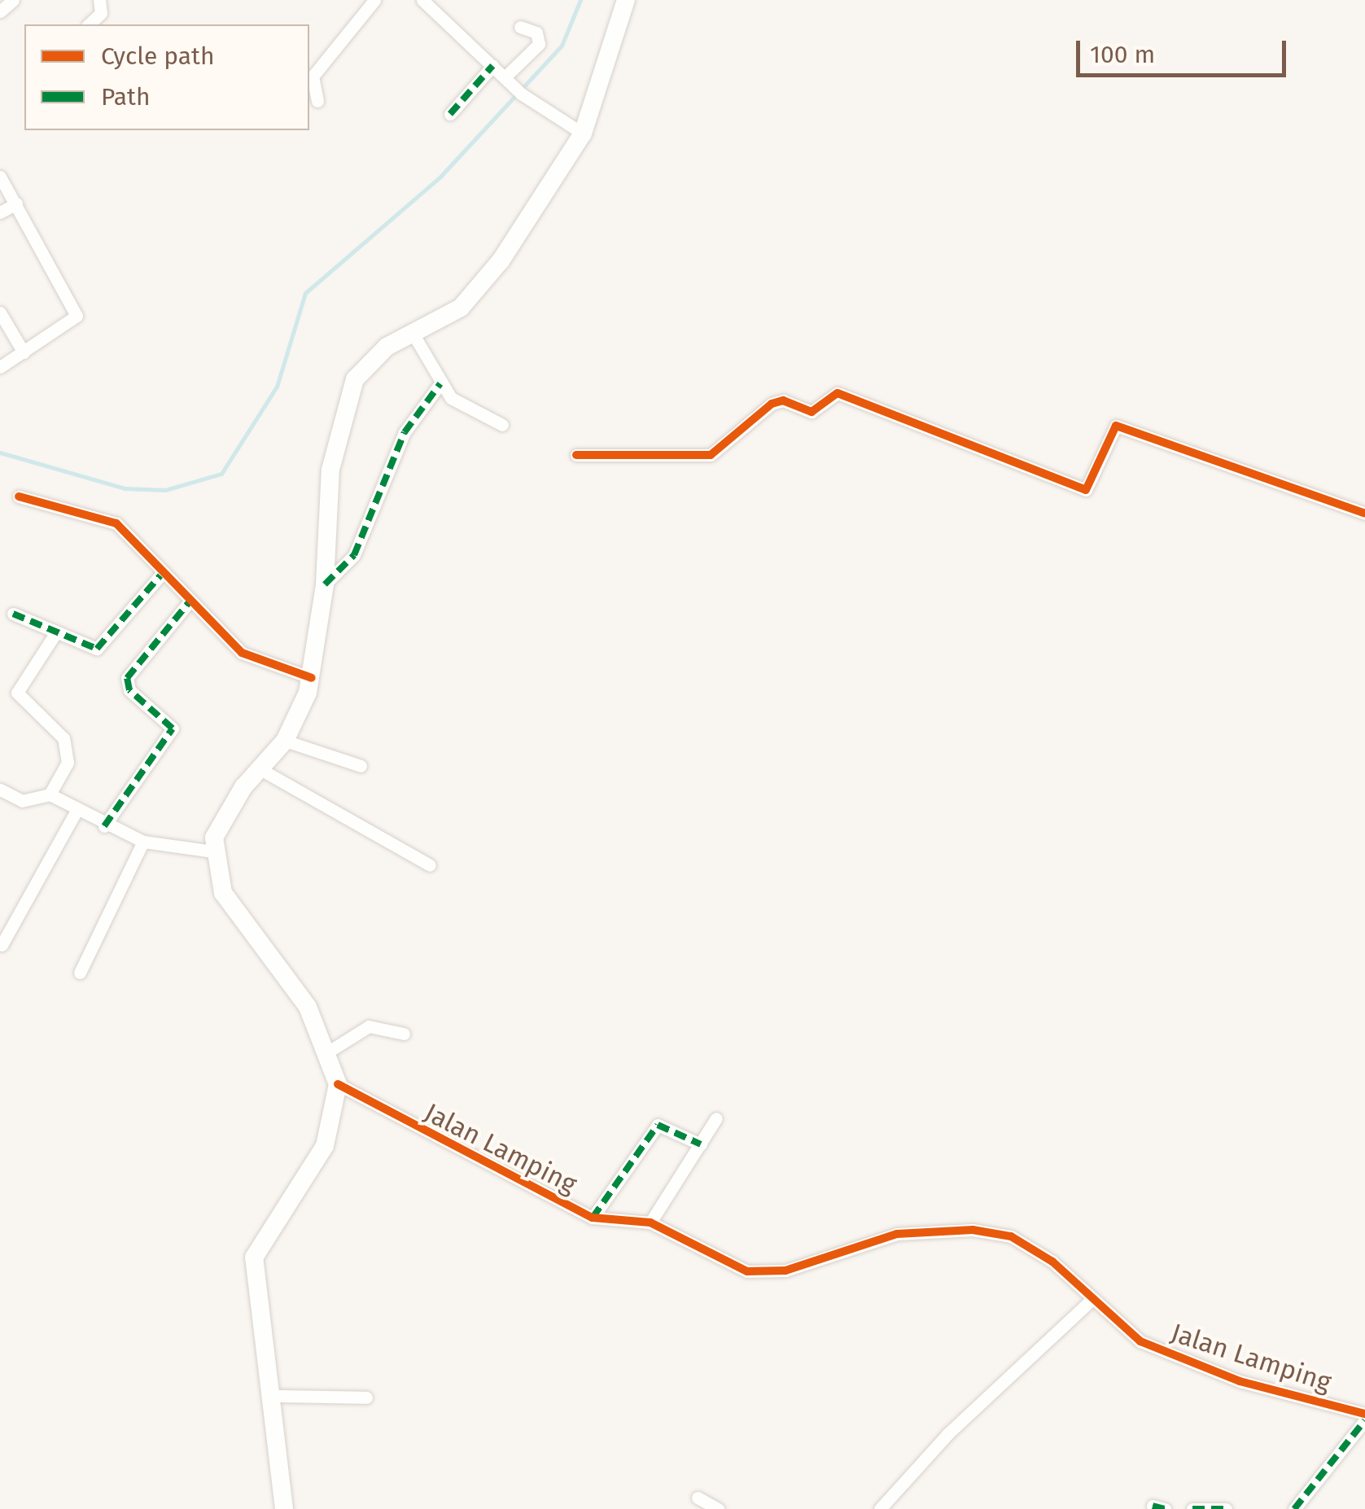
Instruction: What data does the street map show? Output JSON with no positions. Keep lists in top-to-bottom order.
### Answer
{
  "streets": {
    "street": ["Jalan Lamping"]
  },
  "legend": ["Cycle path", "Path"],
  "scale_bar": "100 m"
}
